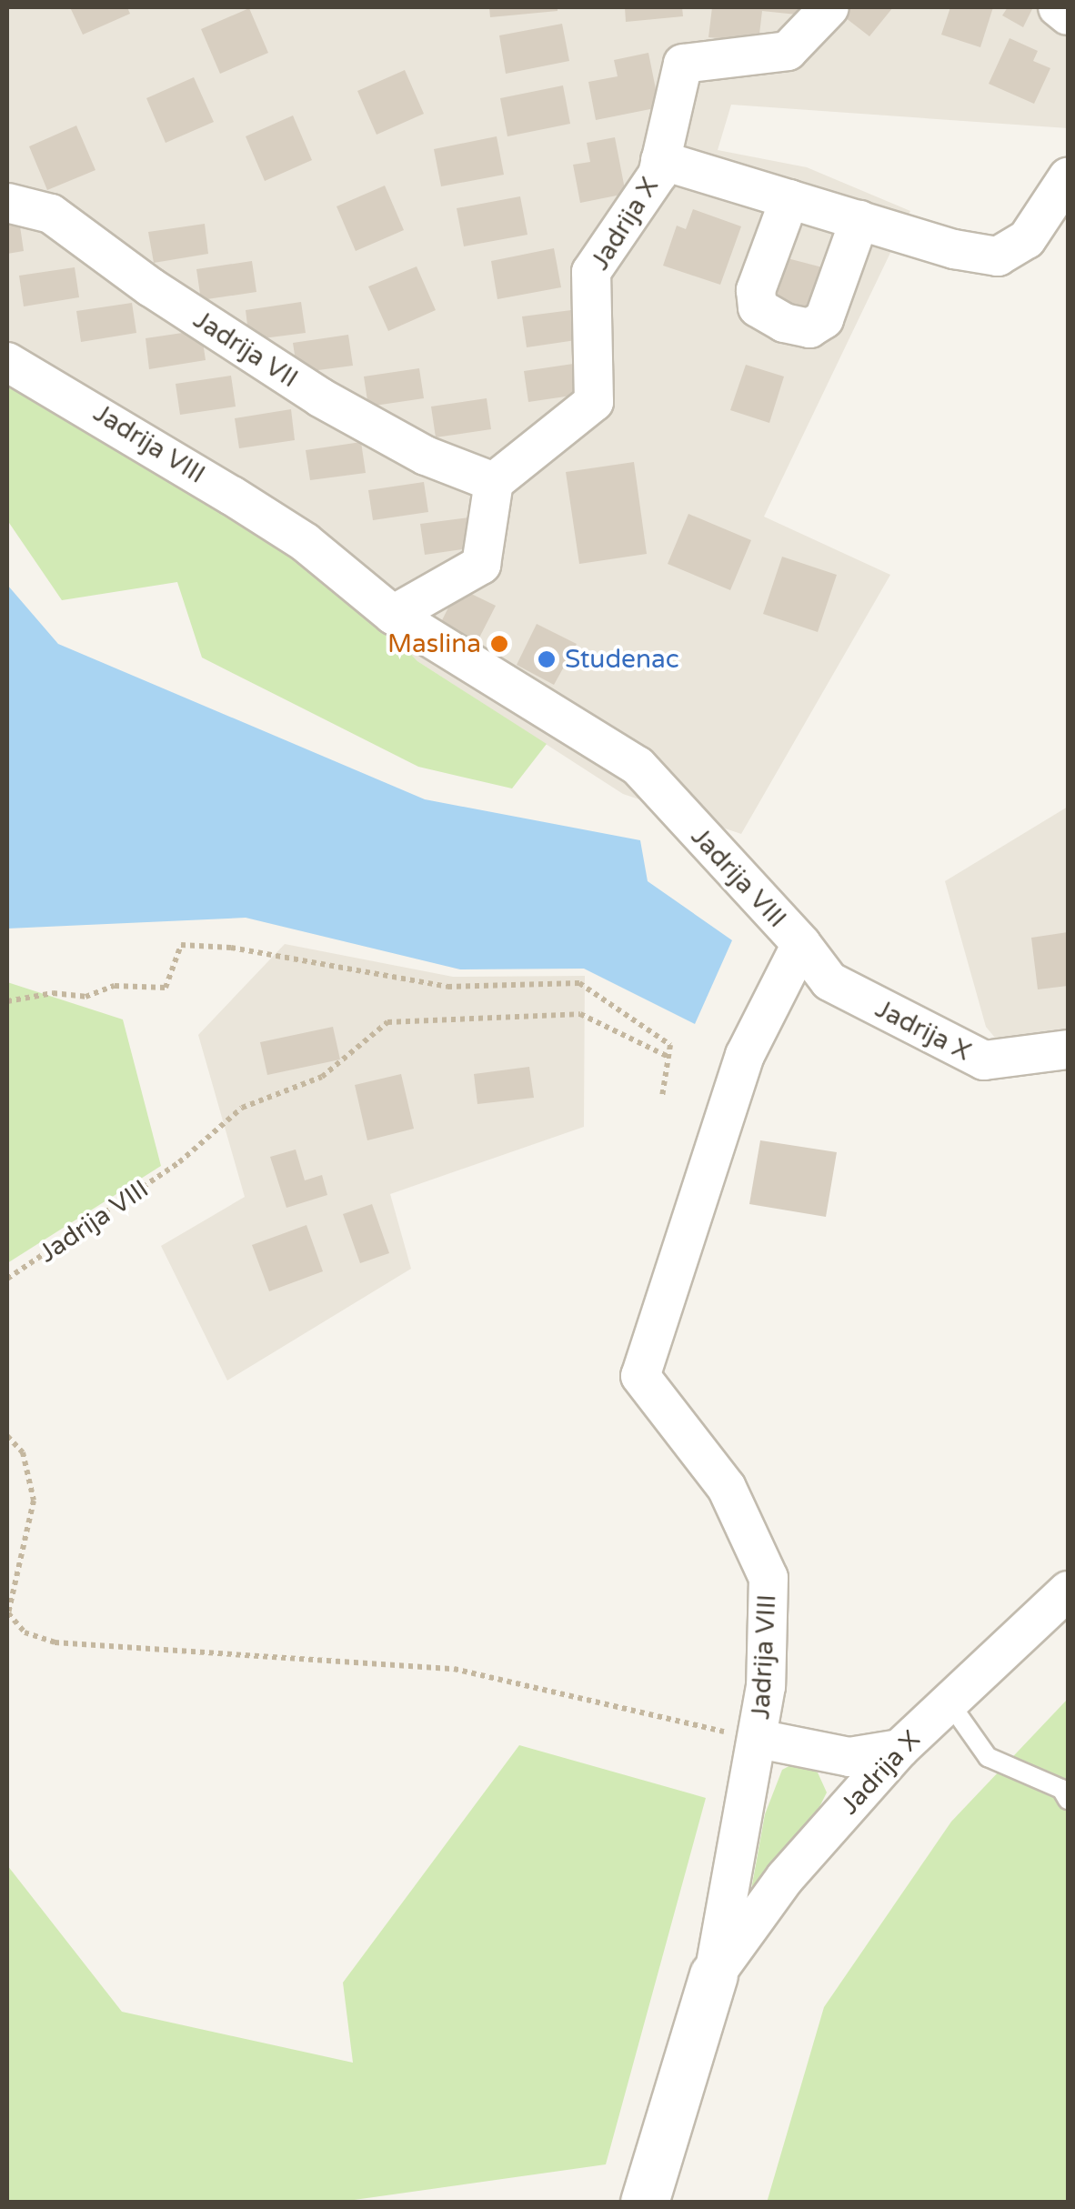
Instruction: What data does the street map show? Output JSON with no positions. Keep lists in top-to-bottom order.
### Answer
{
  "streets": {
    "street": ["Jadrija X", "Jadrija VII", "Jadrija VIII"]
  },
  "crossings": [
    ["Jadrija X", "Jadrija VII"],
    ["Jadrija X", "Jadrija VIII"]
  ],
  "places": ["Maslina", "Studenac"]
}
